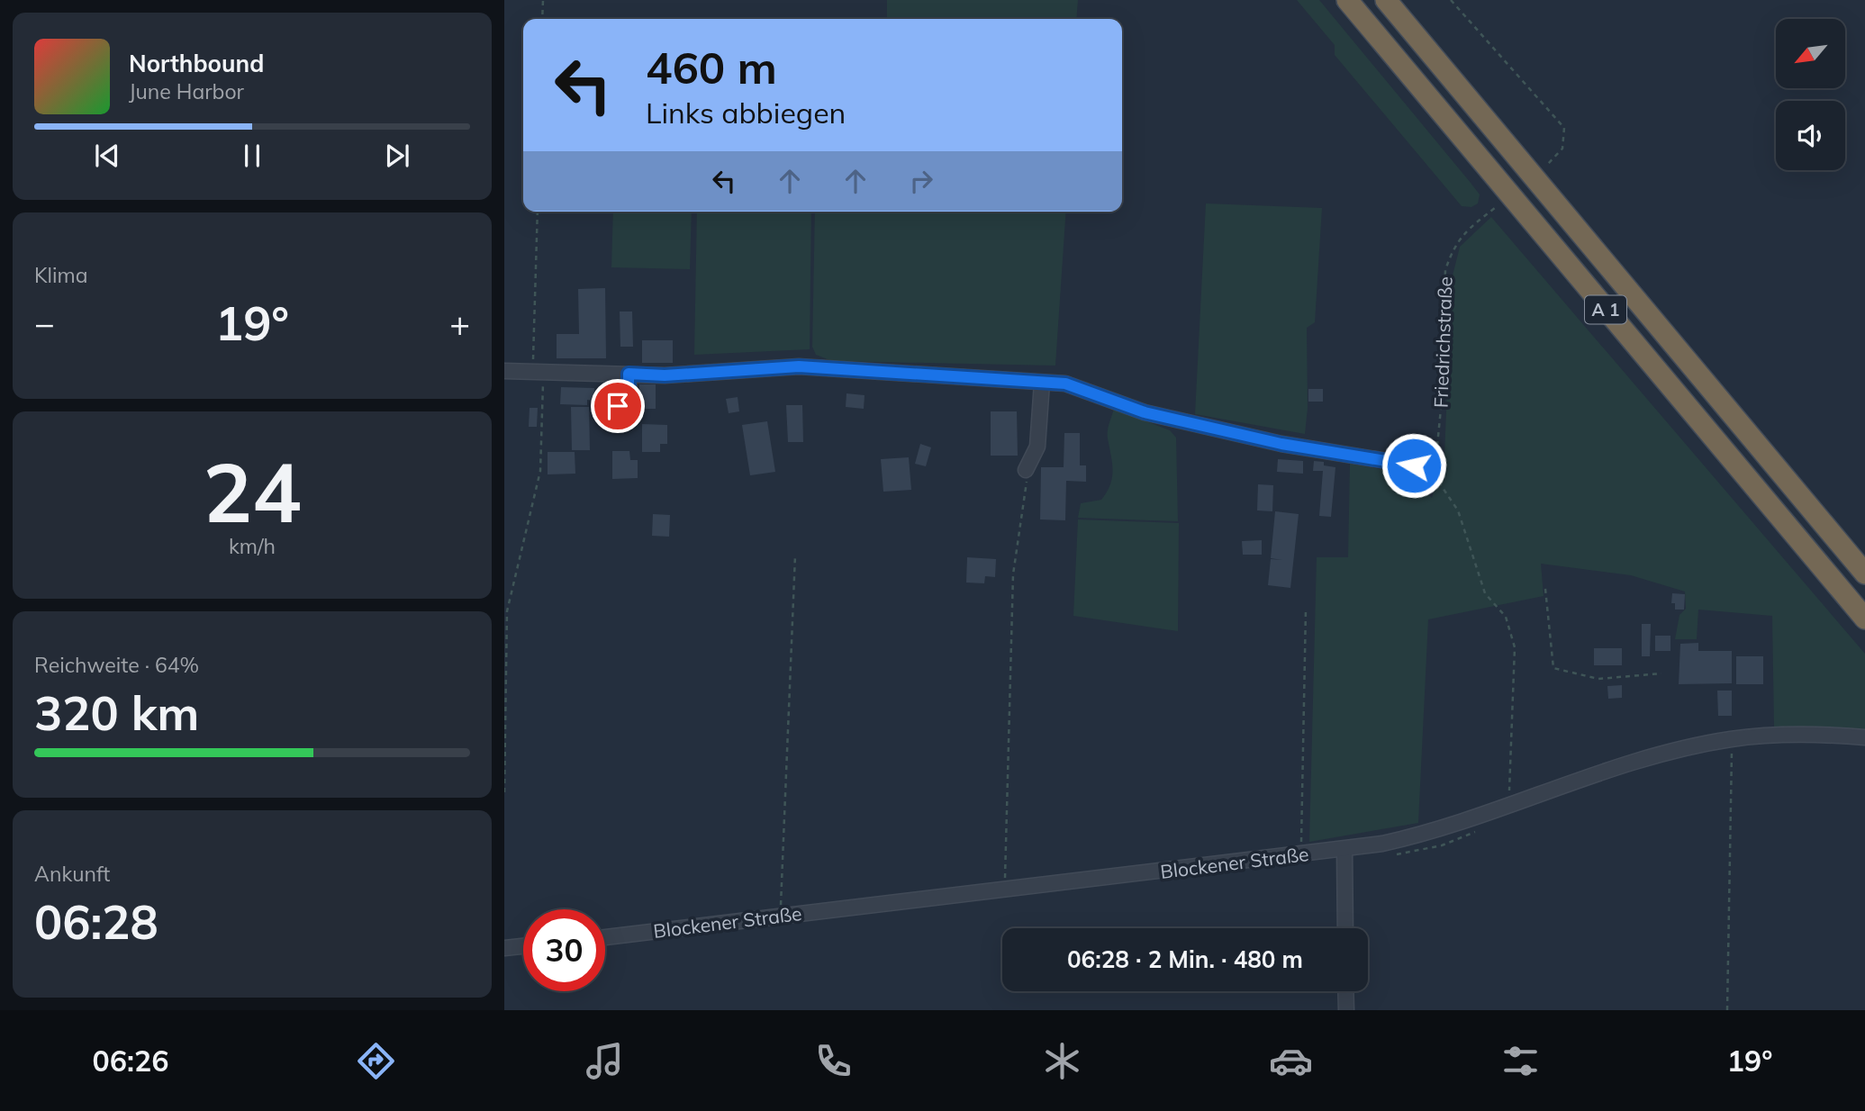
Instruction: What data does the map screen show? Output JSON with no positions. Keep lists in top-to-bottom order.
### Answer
{
  "streets": {
    "highway": ["A 1"],
    "street": ["Blockener Straße"],
    "path": ["Friedrichstraße"]
  },
  "north": "bottom left",
  "page": {
    "turn": ["460 m", "Links abbiegen"],
    "song": ["Northbound", "June Harbor"],
    "tile": [
      "Klima",
      ["24", "km/h"],
      ["Reichweite · 64%", "320 km"],
      ["Ankunft", "06:28"]
    ],
    "heat": ["−", "19°", "+"],
    "limit": "30",
    "trip": "06:28 · 2 Min. · 480 m",
    "tabs": ["06:26", "19°"]
  }
}
